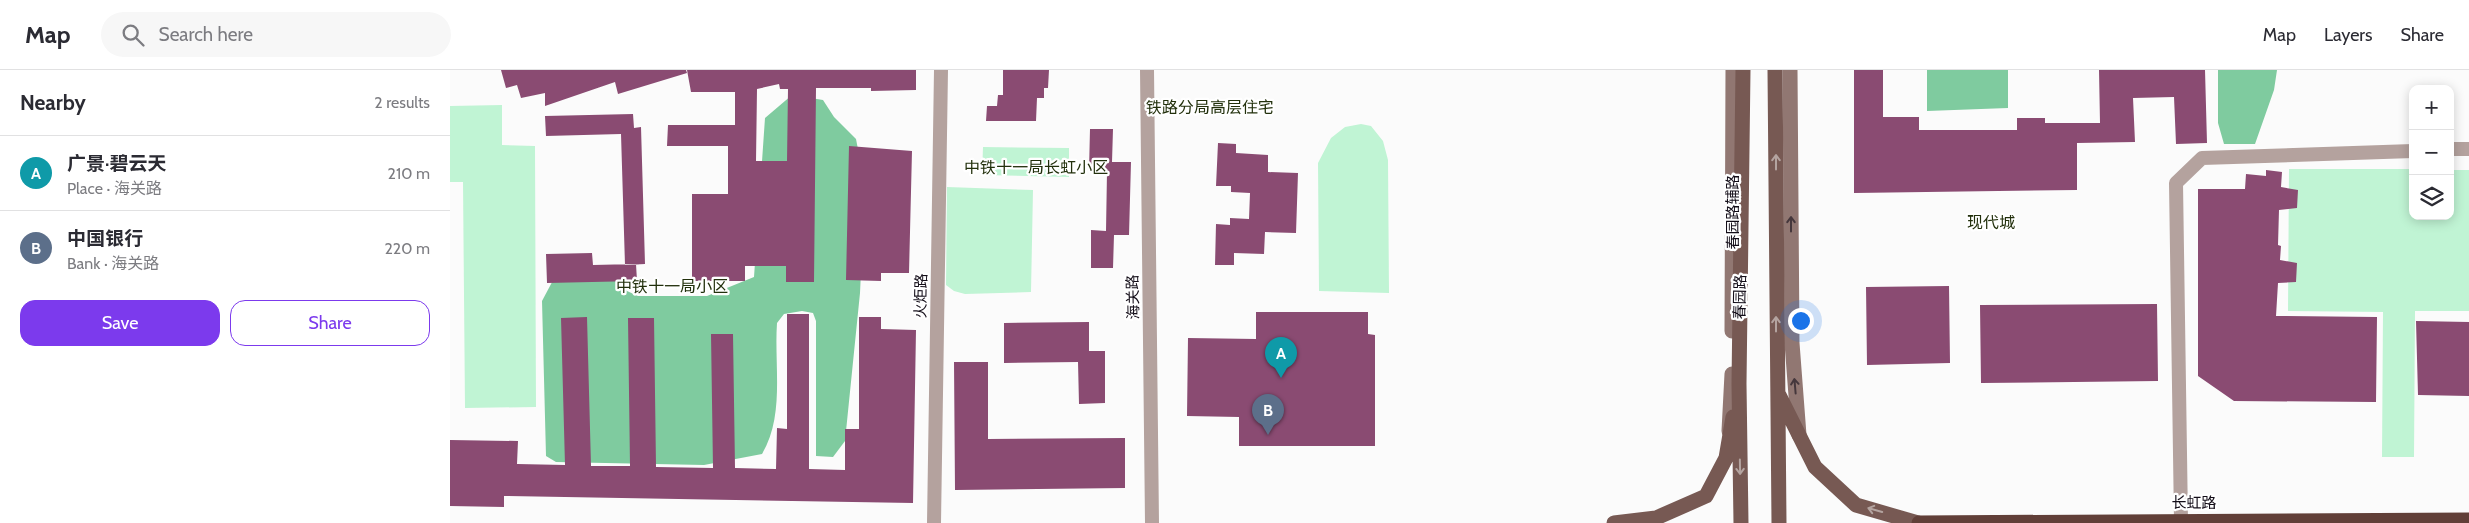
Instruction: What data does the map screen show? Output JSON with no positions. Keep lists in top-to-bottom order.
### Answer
{
  "streets": {
    "highway": ["长虹路"],
    "main road": ["春园路"],
    "street": ["春园路辅路", "火炬路", "海关路"]
  },
  "districts": [
    "铁路分局高层住宅",
    "中铁十一局长虹小区",
    "现代城",
    "中铁十一局小区"
  ],
  "page": {
    "header": "Map",
    "search": "Search here",
    "nav": ["Map", "Layers", "Share"],
    "heading": ["Nearby", "2 results"],
    "map_buttons": ["+", "−"],
    "list": [
      {
        "mark": "A",
        "name": "广景·碧云天",
        "note": "Place · 海关路",
        "value": "210 m"
      },
      {
        "mark": "B",
        "name": "中国银行",
        "note": "Bank · 海关路",
        "value": "220 m"
      }
    ],
    "buttons": ["Save", "Share"],
    "pins": ["A", "B"]
  }
}
